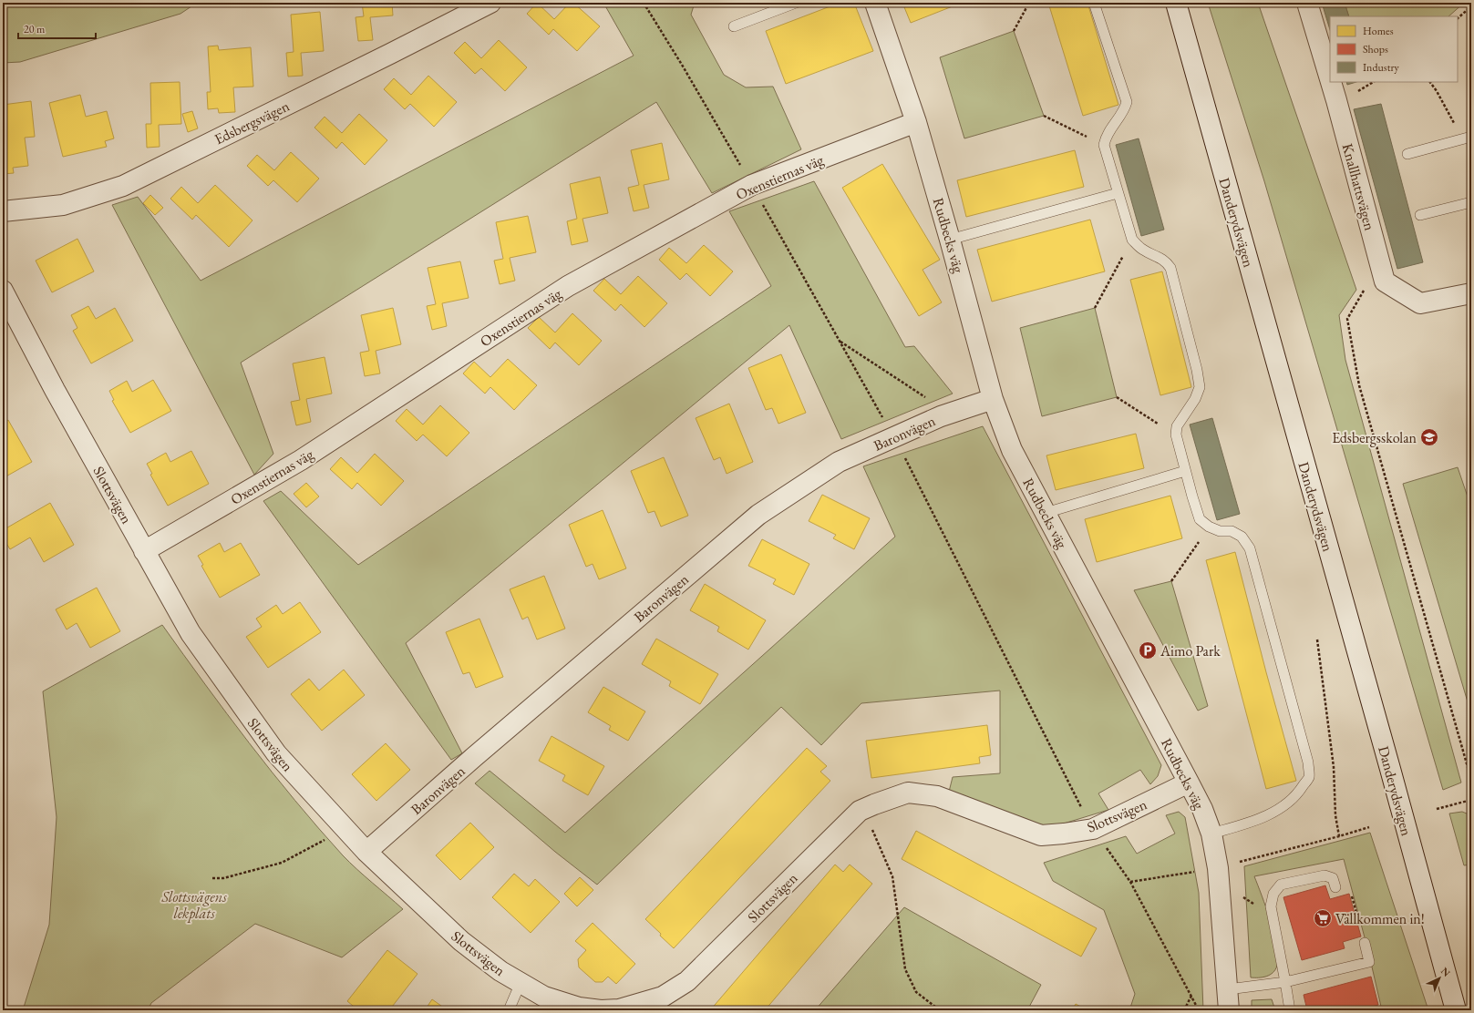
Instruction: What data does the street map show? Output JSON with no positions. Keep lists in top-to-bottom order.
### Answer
{
  "streets": {
    "street": [
      "Edsbergsvägen",
      "Oxenstiernas väg",
      "Knallhattsvägen",
      "Danderydsvägen",
      "Rudbecks väg",
      "Baronvägen",
      "Slottsvägen"
    ]
  },
  "crossings": [
    ["Oxenstiernas väg", "Rudbecks väg"],
    ["Oxenstiernas väg", "Slottsvägen"],
    ["Rudbecks väg", "Baronvägen"],
    ["Rudbecks väg", "Slottsvägen"],
    ["Baronvägen", "Slottsvägen"]
  ],
  "parks": ["Slottsvägens lekplats"],
  "places": {
    "school or university": ["Edsbergsskolan"],
    "parking": ["Aimo Park"],
    "supermarket": ["Vällkommen in!"]
  },
  "legend": ["Homes", "Shops", "Industry"],
  "scale_bar": "20 m",
  "north": "top right"
}
